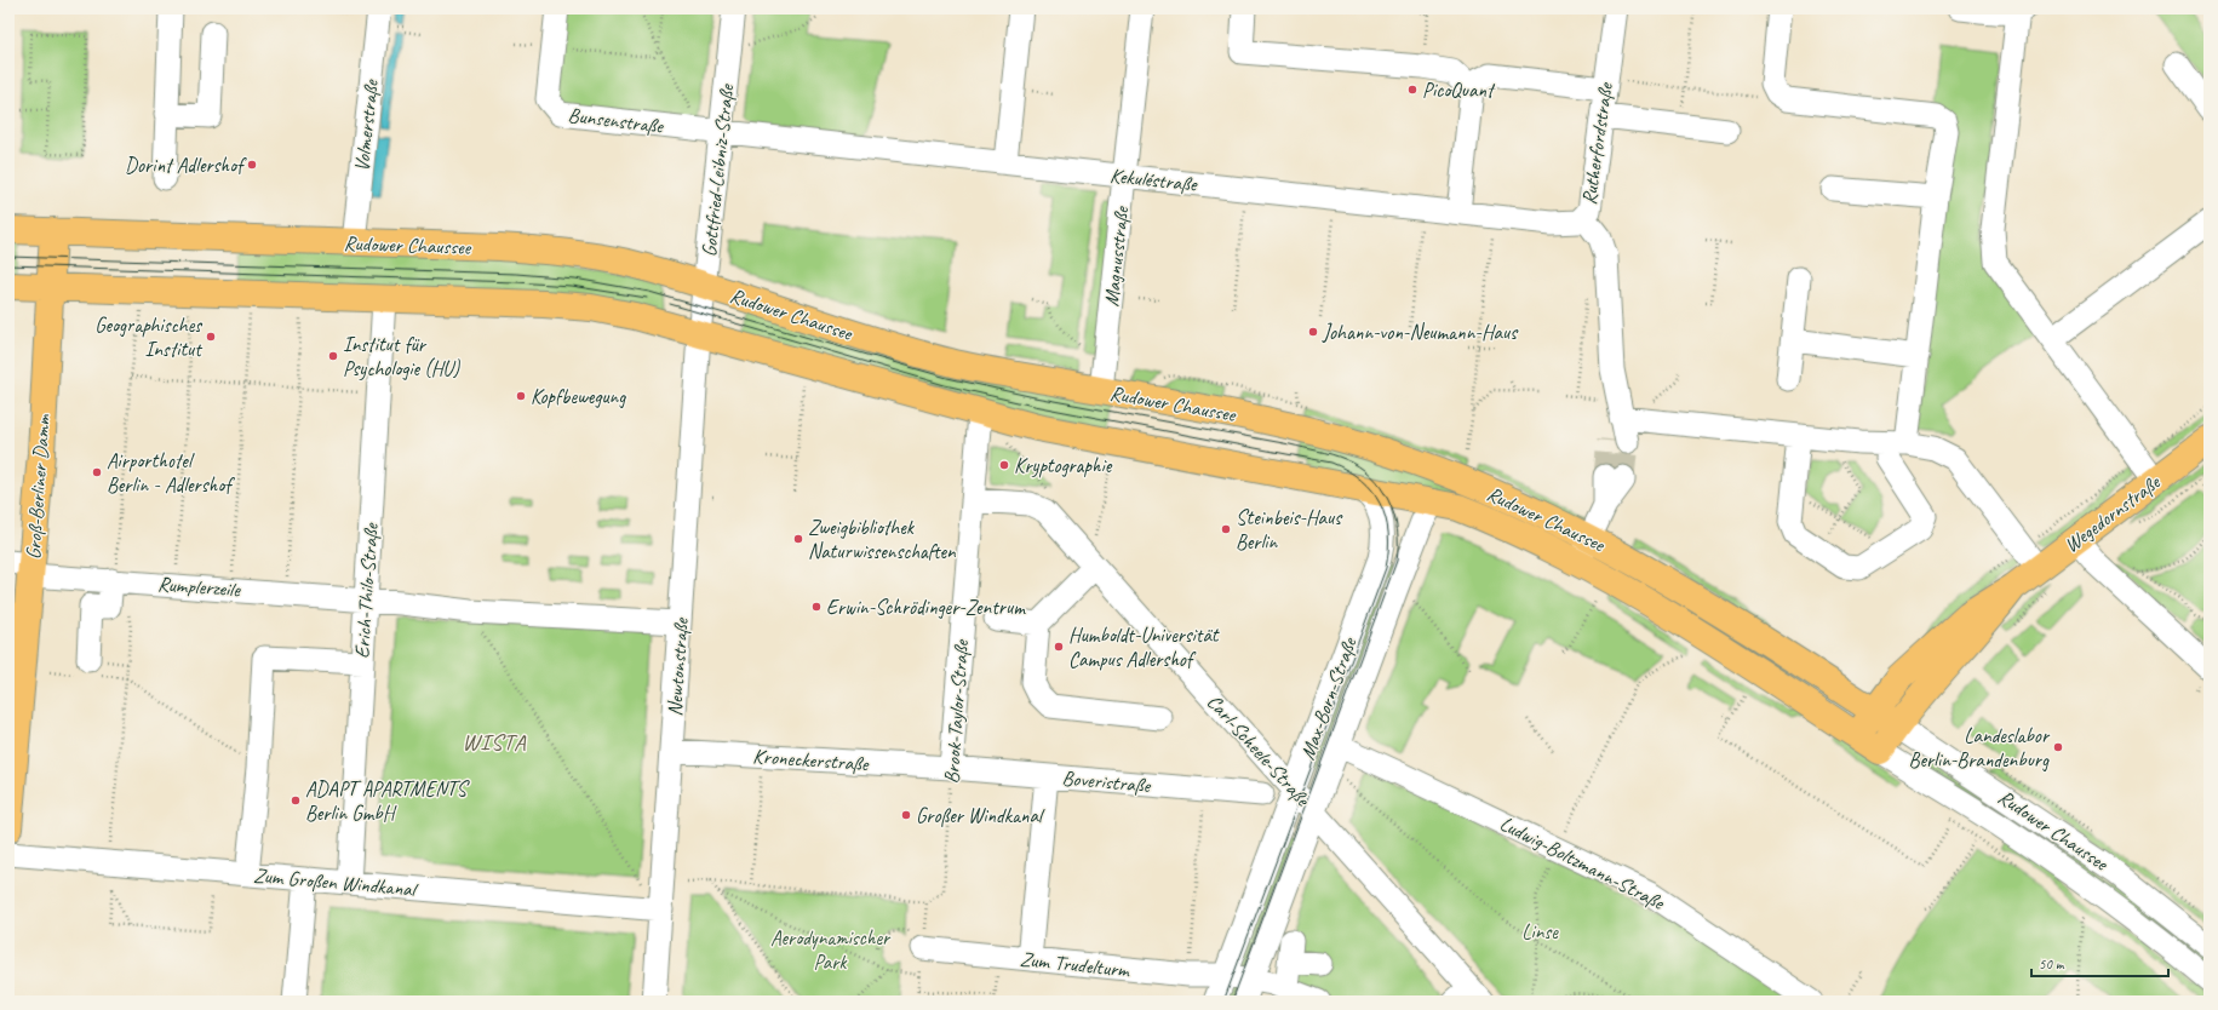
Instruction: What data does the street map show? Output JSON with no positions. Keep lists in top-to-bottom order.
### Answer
{
  "streets": {
    "main road": ["Rudower Chaussee", "Groß-Berliner Damm", "Wegedornstraße"],
    "street": [
      "Bunsenstraße",
      "Volmerstraße",
      "Rutherfordstraße",
      "Gottfried-Leibniz-Straße",
      "Kekuléstraße",
      "Magnusstraße",
      "Rumplerzeile",
      "Erich-Thilo-Straße",
      "Newtonstraße",
      "Max-Born-Straße",
      "Brook-Taylor-Straße",
      "Carl-Scheele-Straße",
      "Kroneckerstraße",
      "Boveristraße",
      "Ludwig-Boltzmann-Straße",
      "Zum Großen Windkanal",
      "Zum Trudelturm"
    ]
  },
  "crossings": [
    ["Bunsenstraße", "Gottfried-Leibniz-Straße"],
    ["Bunsenstraße", "Kekuléstraße"],
    ["Volmerstraße", "Rudower Chaussee"],
    ["Rutherfordstraße", "Kekuléstraße"],
    ["Gottfried-Leibniz-Straße", "Kekuléstraße"],
    ["Gottfried-Leibniz-Straße", "Rudower Chaussee"],
    ["Gottfried-Leibniz-Straße", "Newtonstraße"],
    ["Kekuléstraße", "Magnusstraße"],
    ["Rudower Chaussee", "Magnusstraße"],
    ["Rudower Chaussee", "Groß-Berliner Damm"],
    ["Rudower Chaussee", "Wegedornstraße"],
    ["Rudower Chaussee", "Erich-Thilo-Straße"],
    ["Rudower Chaussee", "Newtonstraße"],
    ["Rudower Chaussee", "Max-Born-Straße"],
    ["Rudower Chaussee", "Brook-Taylor-Straße"],
    ["Groß-Berliner Damm", "Rumplerzeile"],
    ["Rumplerzeile", "Erich-Thilo-Straße"],
    ["Rumplerzeile", "Newtonstraße"],
    ["Erich-Thilo-Straße", "Zum Großen Windkanal"],
    ["Newtonstraße", "Kroneckerstraße"],
    ["Newtonstraße", "Zum Großen Windkanal"],
    ["Max-Born-Straße", "Carl-Scheele-Straße"],
    ["Max-Born-Straße", "Ludwig-Boltzmann-Straße"],
    ["Max-Born-Straße", "Zum Trudelturm"],
    ["Brook-Taylor-Straße", "Carl-Scheele-Straße"],
    ["Brook-Taylor-Straße", "Kroneckerstraße"],
    ["Brook-Taylor-Straße", "Boveristraße"],
    ["Kroneckerstraße", "Boveristraße"]
  ],
  "districts": ["WISTA"],
  "parks": ["Linse", "Aerodynamischer Park"],
  "places": [
    "PicoQuant",
    "Dorint Adlershof",
    "Johann-von-Neumann-Haus",
    "Geographisches Institut",
    "Institut für Psychologie (HU)",
    "Kopfbewegung",
    "Kryptographie",
    "Airporthotel Berlin - Adlershof",
    "Steinbeis-Haus Berlin",
    "Zweigbibliothek Naturwissenschaften",
    "Erwin-Schrödinger-Zentrum",
    "Humboldt-Universität Campus Adlershof",
    "Landeslabor Berlin-Brandenburg",
    "ADAPT APARTMENTS Berlin GmbH",
    "Großer Windkanal"
  ],
  "scale_bar": "50 m"
}
